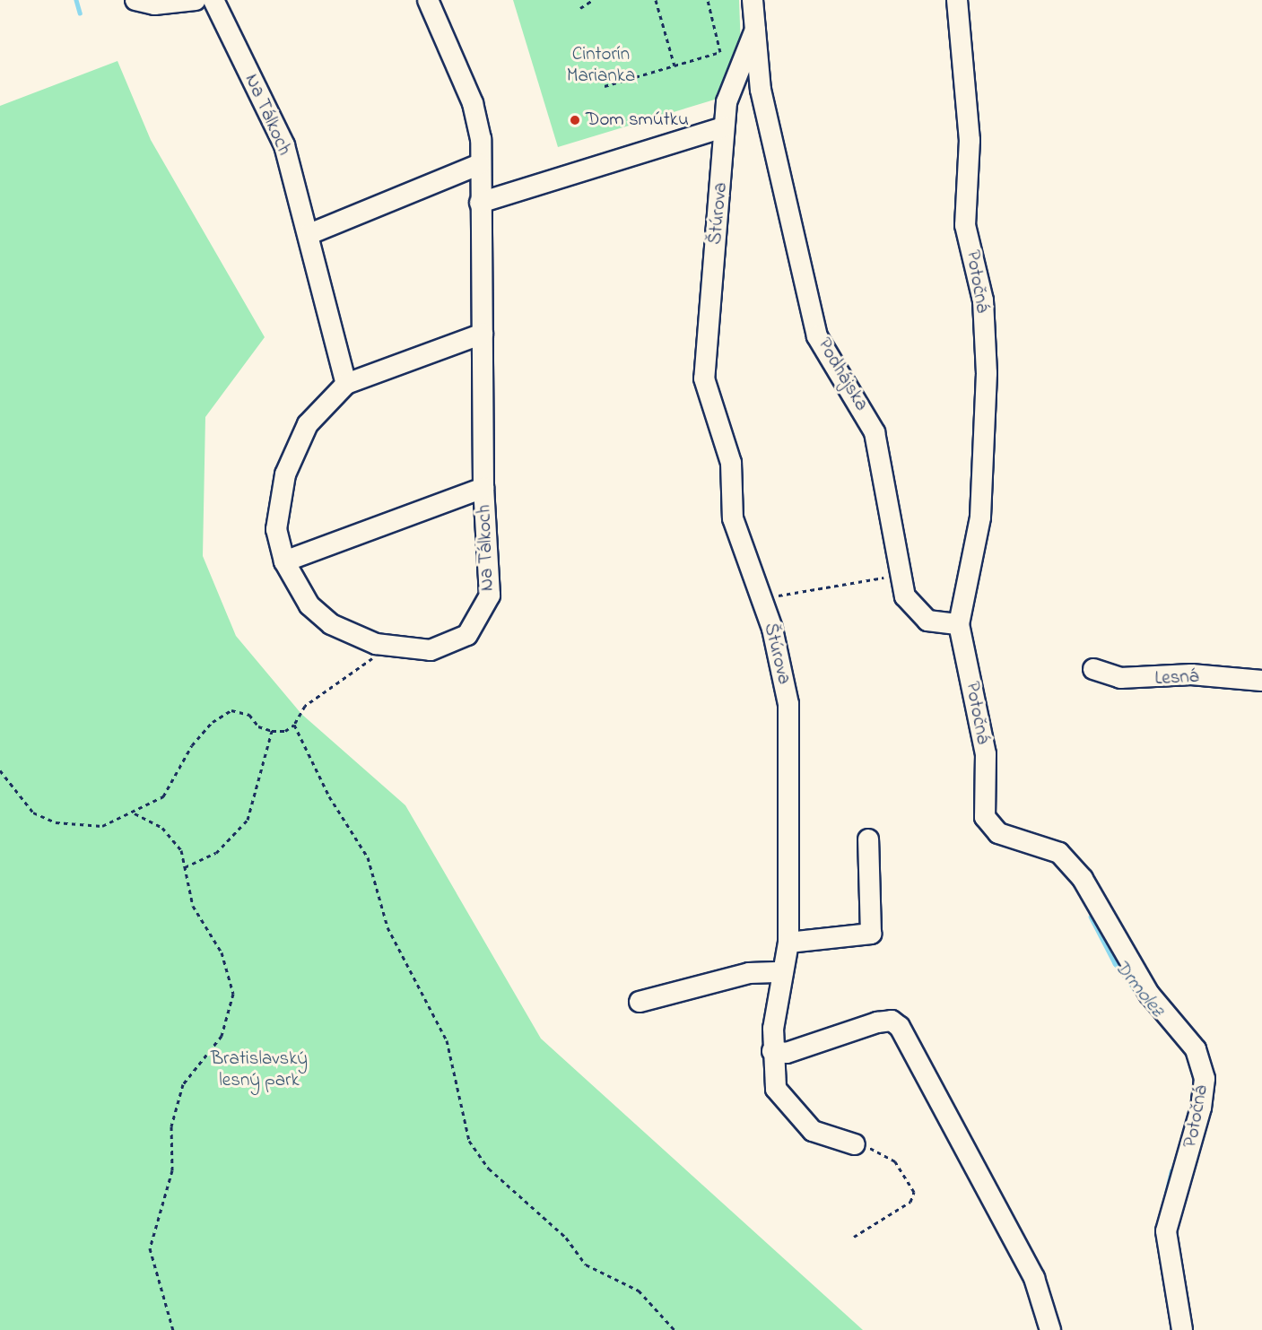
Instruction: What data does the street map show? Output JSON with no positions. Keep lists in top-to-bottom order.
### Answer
{
  "streets": {
    "street": [
      "Na Tálkoch",
      "Štúrova",
      "Potočná",
      "Podhájska",
      "Lesná"
    ]
  },
  "crossings": [
    ["Štúrova", "Podhájska"],
    ["Potočná", "Podhájska"]
  ],
  "water": ["Drmolez"],
  "parks": ["Cintorín Marianka", "Bratislavský lesný park"],
  "places": ["Dom smútku"]
}
